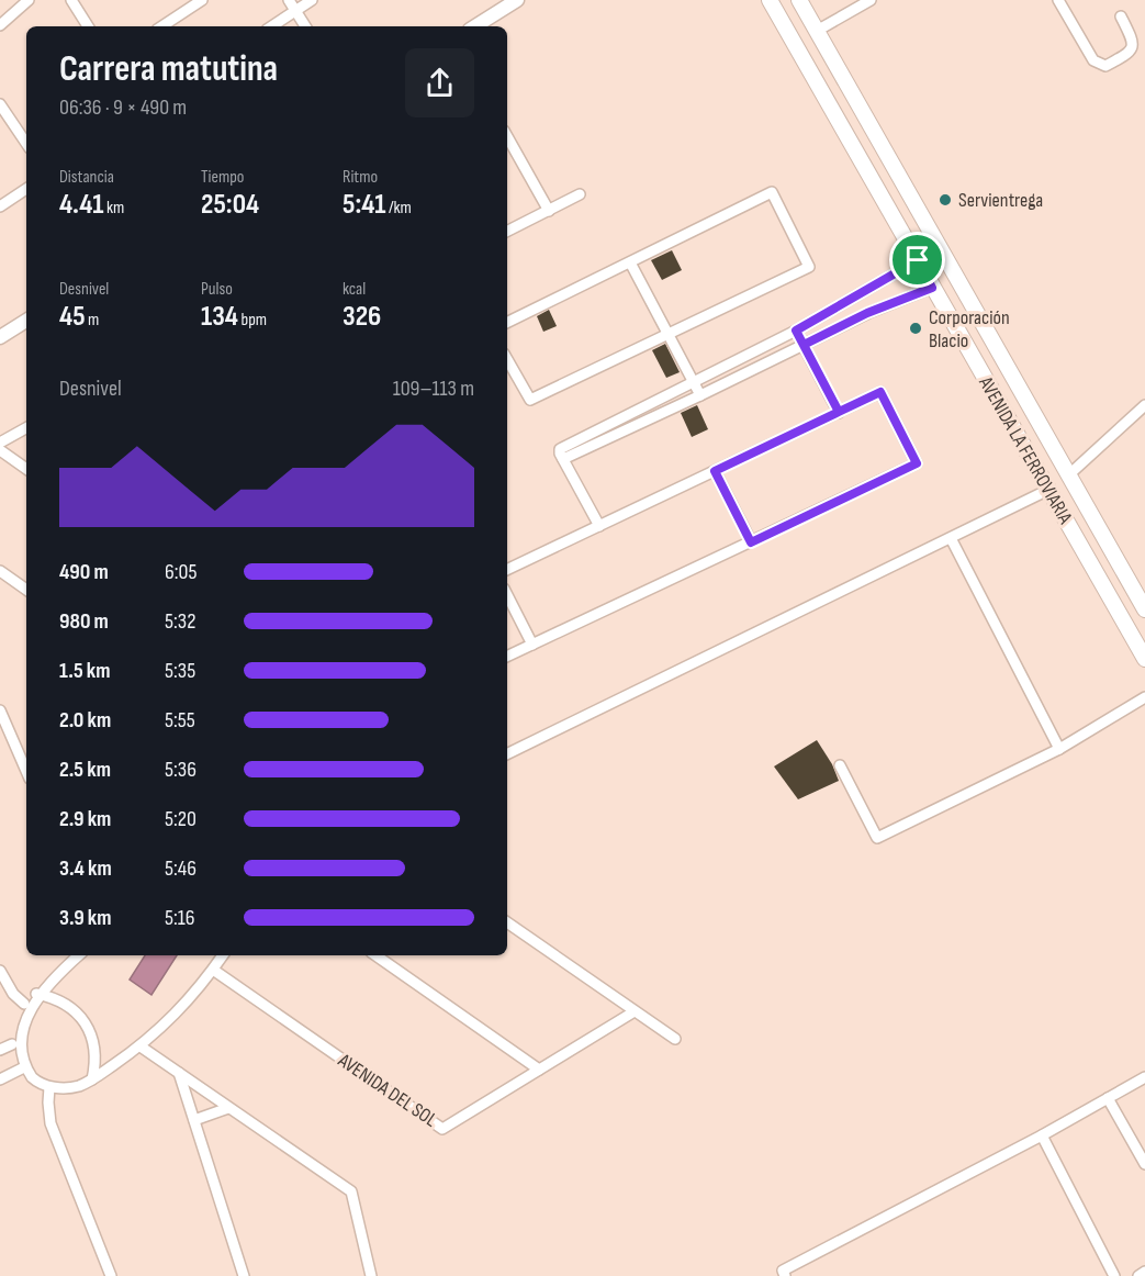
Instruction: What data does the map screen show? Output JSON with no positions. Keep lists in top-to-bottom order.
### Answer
{
  "streets": {
    "main road": ["AVENIDA LA FERROVIARIA"],
    "street": ["AVENIDA DEL SOL"]
  },
  "places": ["Servientrega", "Corporación Blacio"],
  "page": {
    "heading": ["Carrera matutina", "06:36 · 9 × 490 m"],
    "stats": [
      ["Distancia", "4.41 km"],
      ["Tiempo", "25:04"],
      ["Ritmo", "5:41 /km"],
      ["Desnivel", "45 m"],
      ["Pulso", "134 bpm"],
      ["kcal", "326"]
    ],
    "chart": ["Desnivel", "109–113 m"],
    "list": [
      {
        "name": "490 m",
        "note": "6:05"
      },
      {
        "name": "980 m",
        "note": "5:32"
      },
      {
        "name": "1.5 km",
        "note": "5:35"
      },
      {
        "name": "2.0 km",
        "note": "5:55"
      },
      {
        "name": "2.5 km",
        "note": "5:36"
      },
      {
        "name": "2.9 km",
        "note": "5:20"
      },
      {
        "name": "3.4 km",
        "note": "5:46"
      },
      {
        "name": "3.9 km",
        "note": "5:16"
      }
    ]
  }
}
